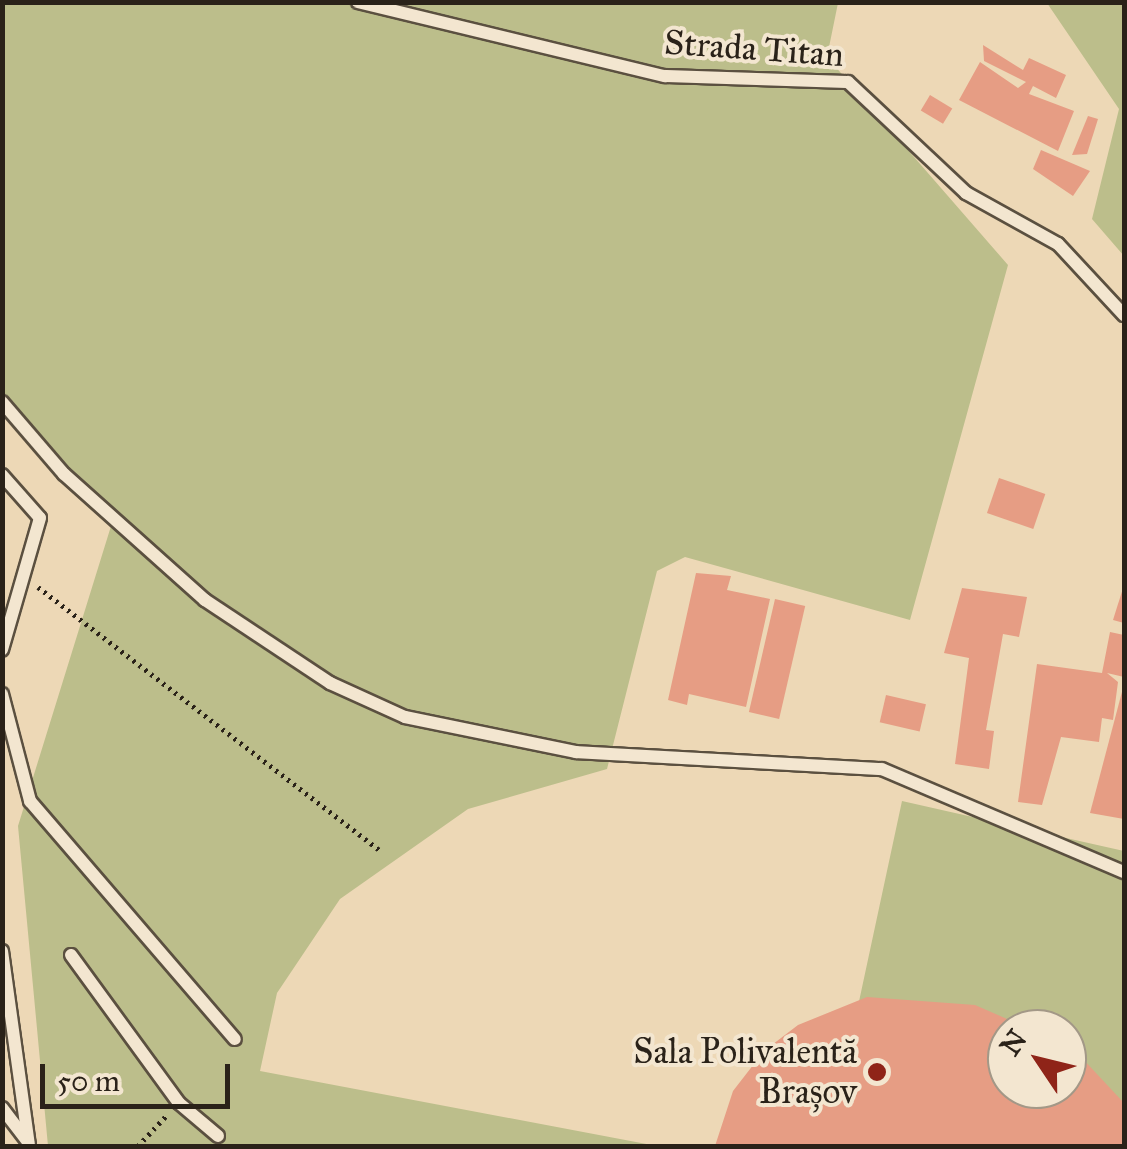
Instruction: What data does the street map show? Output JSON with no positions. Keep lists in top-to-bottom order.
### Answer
{
  "streets": {
    "lane": ["Strada Titan"]
  },
  "places": ["Sala Polivalentă Brașov"],
  "scale_bar": "50 m",
  "north": "top left"
}
